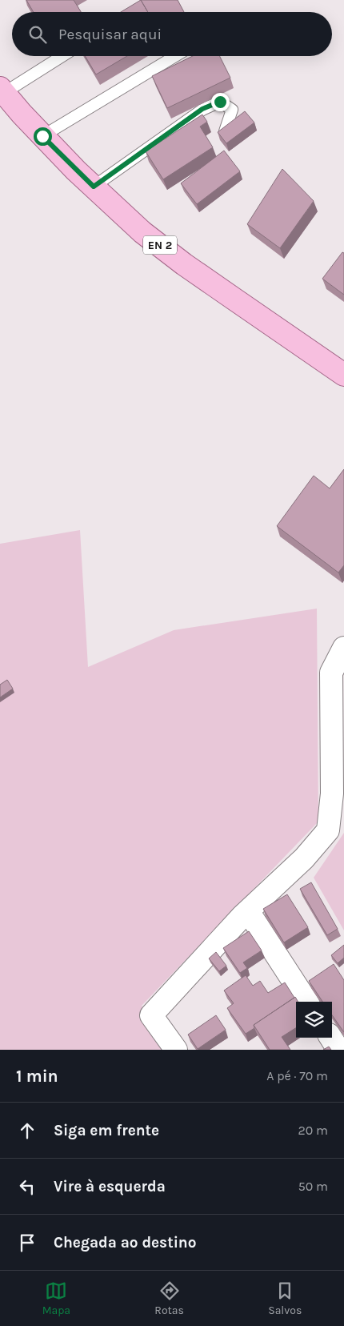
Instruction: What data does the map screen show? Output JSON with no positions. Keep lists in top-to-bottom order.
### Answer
{
  "streets": {
    "main road": ["EN 2"]
  },
  "page": {
    "search": "Pesquisar aqui",
    "heading": ["1 min", "A pé · 70 m"],
    "list": [
      ["Siga em frente", "20 m"],
      ["Vire à esquerda", "50 m"],
      "Chegada ao destino"
    ],
    "nav": ["Mapa", "Rotas", "Salvos"]
  }
}
